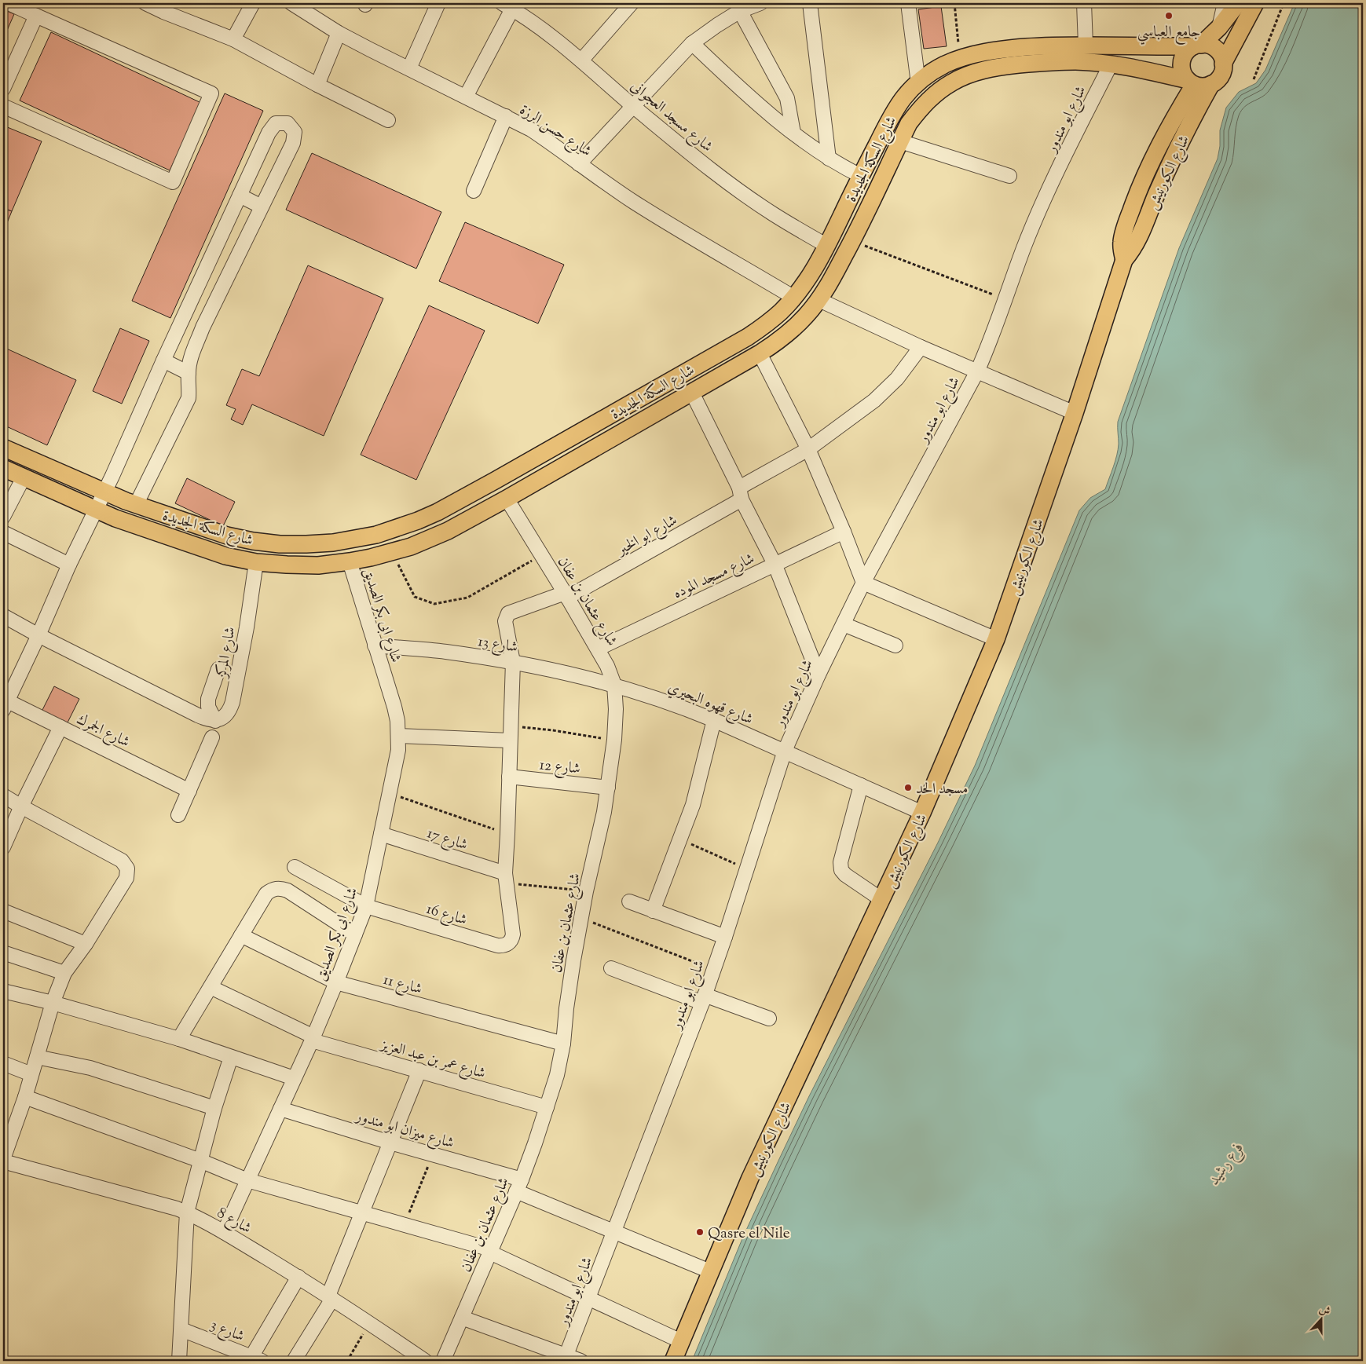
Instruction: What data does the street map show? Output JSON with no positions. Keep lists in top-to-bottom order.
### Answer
{
  "streets": {
    "main road": ["شارع السكة الجديدة", "شارع الكورنيش"],
    "street": [
      "شارع مسجد العجوانى",
      "شارع ابو مندور",
      "شارع حسن الرزة",
      "شارع ابو الخير",
      "شارع مسجد الموده",
      "شارع عثمان بن عفان",
      "شارع ابى بكر الصديق",
      "شارع 13",
      "شارع المركز",
      "شارع قهوه البحيري",
      "شارع الجمرك",
      "شارع 12",
      "شارع 17",
      "شارع 16",
      "شارع 11",
      "شارع عمر بن عبد العزيز",
      "شارع ميزان ابو مندور",
      "شارع 8",
      "شارع 3"
    ]
  },
  "crossings": [
    ["شارع مسجد العجوانى", "شارع السكة الجديدة"],
    ["شارع ابو مندور", "شارع السكة الجديدة"],
    ["شارع ابو مندور", "شارع قهوه البحيري"],
    ["شارع ابو مندور", "شارع ميزان ابو مندور"],
    ["شارع حسن الرزة", "شارع السكة الجديدة"],
    ["شارع السكة الجديدة", "شارع الكورنيش"],
    ["شارع السكة الجديدة", "شارع عثمان بن عفان"],
    ["شارع السكة الجديدة", "شارع ابى بكر الصديق"],
    ["شارع السكة الجديدة", "شارع المركز"],
    ["شارع الكورنيش", "شارع قهوه البحيري"],
    ["شارع الكورنيش", "شارع ميزان ابو مندور"],
    ["شارع ابو الخير", "شارع عثمان بن عفان"],
    ["شارع ابو الخير", "شارع 13"],
    ["شارع ابو الخير", "شارع 12"],
    ["شارع ابو الخير", "شارع 17"],
    ["شارع ابو الخير", "شارع 16"],
    ["شارع مسجد الموده", "شارع عثمان بن عفان"],
    ["شارع عثمان بن عفان", "شارع 13"],
    ["شارع عثمان بن عفان", "شارع قهوه البحيري"],
    ["شارع عثمان بن عفان", "شارع 12"],
    ["شارع عثمان بن عفان", "شارع 11"],
    ["شارع عثمان بن عفان", "شارع عمر بن عبد العزيز"],
    ["شارع عثمان بن عفان", "شارع ميزان ابو مندور"],
    ["شارع ابى بكر الصديق", "شارع 13"],
    ["شارع ابى بكر الصديق", "شارع 17"],
    ["شارع ابى بكر الصديق", "شارع 16"],
    ["شارع ابى بكر الصديق", "شارع 11"],
    ["شارع ابى بكر الصديق", "شارع عمر بن عبد العزيز"],
    ["شارع ابى بكر الصديق", "شارع ميزان ابو مندور"],
    ["شارع ابى بكر الصديق", "شارع 8"],
    ["شارع 13", "شارع قهوه البحيري"]
  ],
  "water": ["فرع رشيد"],
  "places": ["جامع العباسي", "مسجد الحد", "Qasre el Nile"],
  "north": "top"
}
